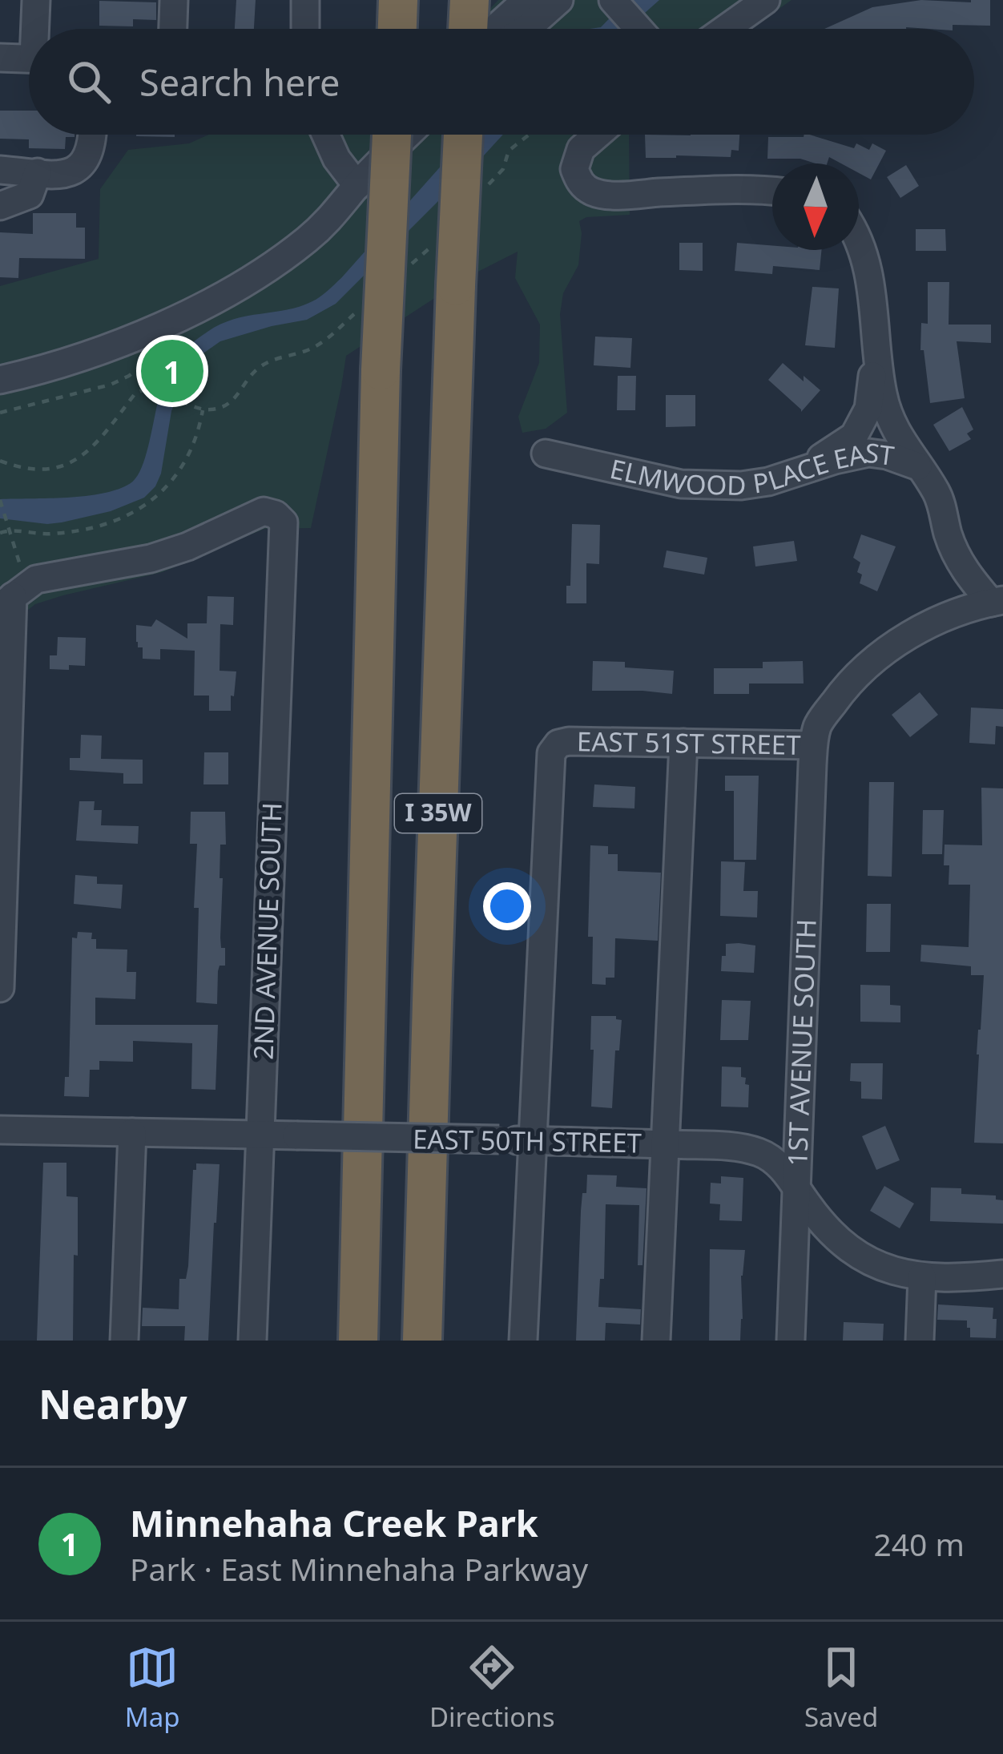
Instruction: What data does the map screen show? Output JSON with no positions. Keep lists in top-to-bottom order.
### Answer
{
  "streets": {
    "highway": ["I 35W"],
    "street": [
      "ELMWOOD PLACE EAST",
      "EAST 51ST STREET",
      "2ND AVENUE SOUTH",
      "1ST AVENUE SOUTH",
      "EAST 50TH STREET"
    ]
  },
  "crossings": [
    ["ELMWOOD PLACE EAST", "EAST 51ST STREET"],
    ["EAST 51ST STREET", "1ST AVENUE SOUTH"],
    ["EAST 51ST STREET", "EAST 50TH STREET"],
    ["2ND AVENUE SOUTH", "EAST 50TH STREET"],
    ["1ST AVENUE SOUTH", "EAST 50TH STREET"]
  ],
  "north": "bottom",
  "page": {
    "search": "Search here",
    "pins": "1",
    "heading": "Nearby",
    "list": [
      {
        "mark": "1",
        "name": "Minnehaha Creek Park",
        "note": "Park · East Minnehaha Parkway",
        "value": "240 m"
      }
    ],
    "nav": ["Map", "Directions", "Saved"]
  }
}
